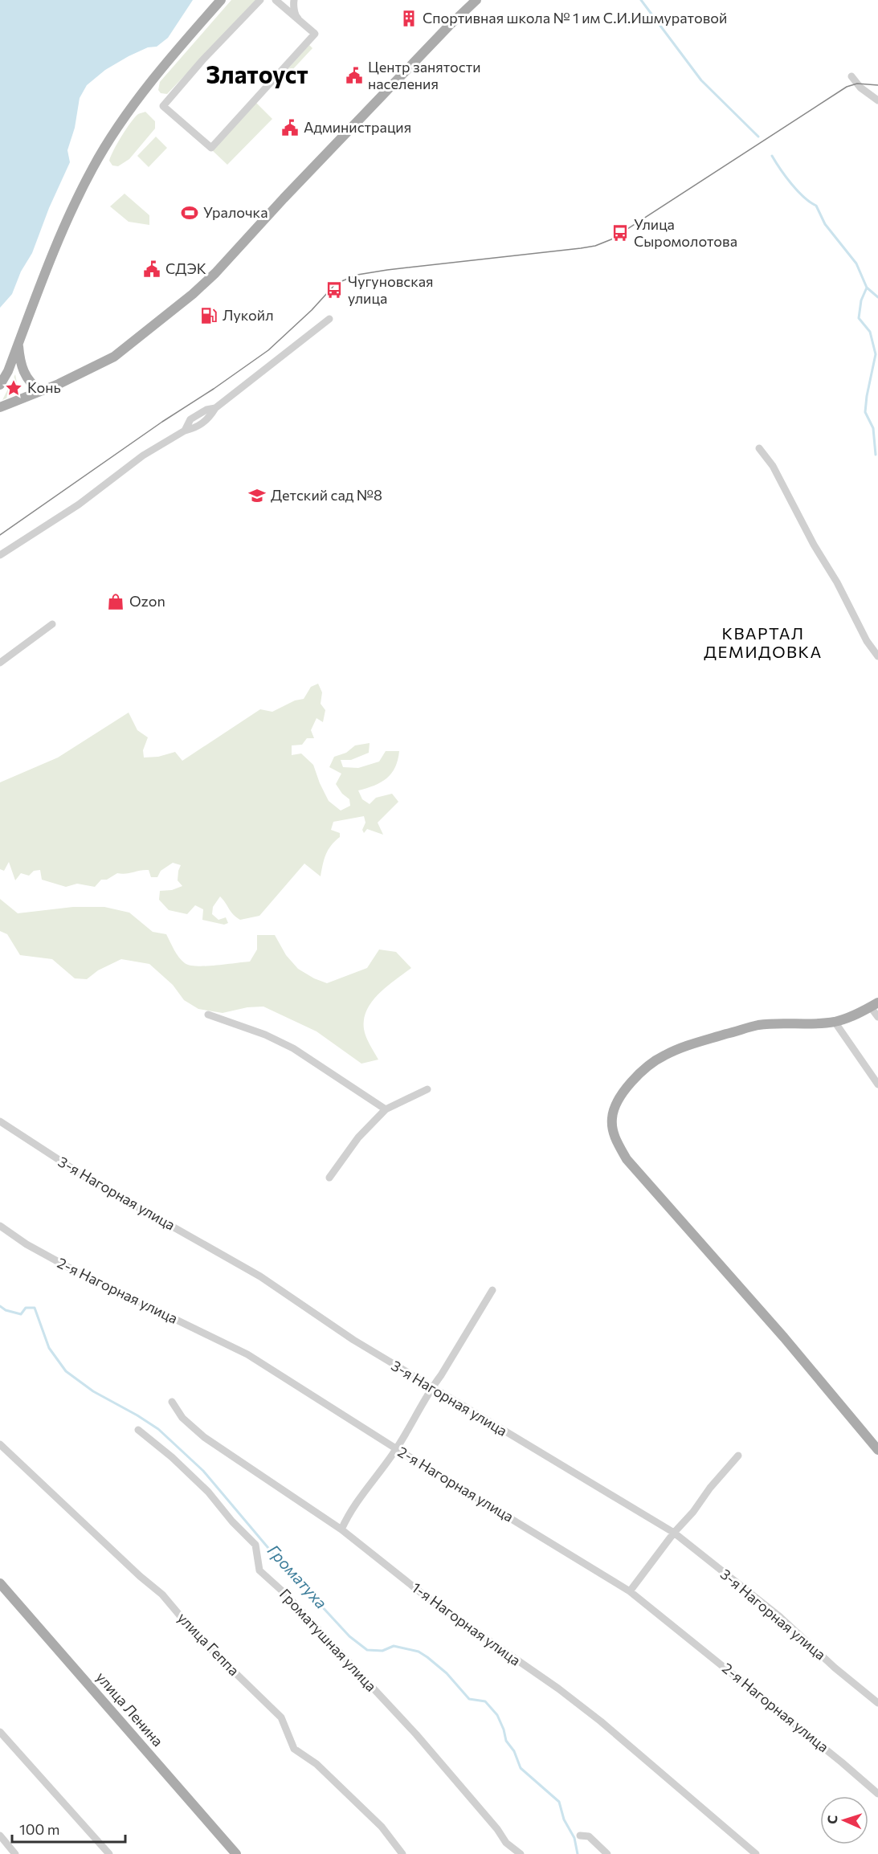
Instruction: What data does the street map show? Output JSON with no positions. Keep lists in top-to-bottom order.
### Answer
{
  "streets": {
    "main road": ["улица Ленина"],
    "street": [
      "3-я Нагорная улица",
      "2-я Нагорная улица",
      "1-я Нагорная улица",
      "Громатушная улица",
      "улица Геппа"
    ]
  },
  "districts": ["Златоуст", "КВАРТАЛ ДЕМИДОВКА"],
  "water": ["Громатуха"],
  "places": {
    "building": ["Спортивная школа № 1 им С.И.Ишмуратовой"],
    "public building": ["Центр занятости населения", "Администрация", "СДЭК"],
    "sports": ["Уралочка"],
    "bus stop": ["Улица Сыромолотова", "Чугуновская улица"],
    "fuel station": ["Лукойл"],
    "place": ["Конь"],
    "school or university": ["Детский сад №8"],
    "shop": ["Ozon"]
  },
  "scale_bar": "100 m",
  "north": "left"
}
